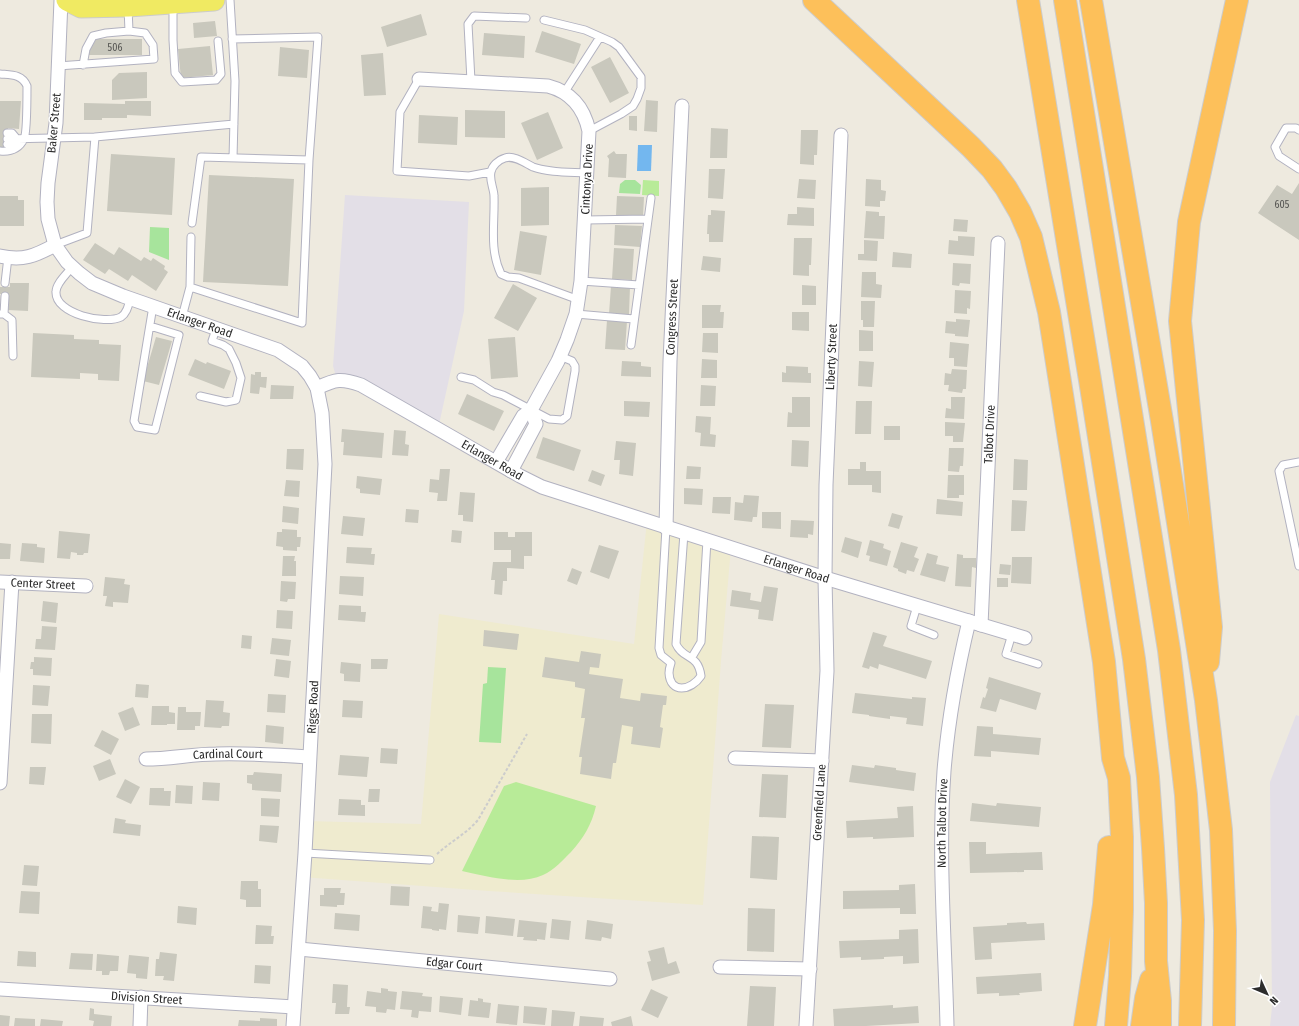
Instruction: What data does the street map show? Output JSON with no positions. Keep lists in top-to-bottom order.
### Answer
{
  "streets": {
    "street": [
      "Baker Street",
      "Cintonya Drive",
      "Congress Street",
      "Erlanger Road",
      "Liberty Street",
      "Talbot Drive",
      "Center Street",
      "Riggs Road",
      "Cardinal Court",
      "Greenfield Lane",
      "North Talbot Drive",
      "Edgar Court",
      "Division Street"
    ]
  },
  "crossings": [
    ["Baker Street", "Erlanger Road"],
    ["Cintonya Drive", "Erlanger Road"],
    ["Congress Street", "Erlanger Road"],
    ["Erlanger Road", "Liberty Street"],
    ["Erlanger Road", "Talbot Drive"],
    ["Erlanger Road", "Riggs Road"],
    ["Erlanger Road", "Greenfield Lane"],
    ["Erlanger Road", "North Talbot Drive"],
    ["Liberty Street", "Greenfield Lane"],
    ["Talbot Drive", "North Talbot Drive"],
    ["Riggs Road", "Cardinal Court"],
    ["Riggs Road", "Edgar Court"],
    ["Riggs Road", "Division Street"]
  ],
  "house_numbers": ["506", "605"],
  "north": "bottom right"
}
